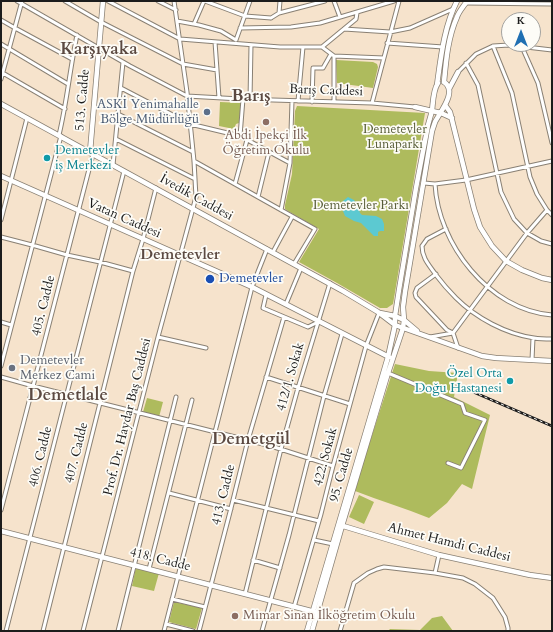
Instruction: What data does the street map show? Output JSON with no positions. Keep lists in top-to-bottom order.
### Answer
{
  "streets": {
    "main road": [
      "Barış Caddesi",
      "513. Cadde",
      "İvedik Caddesi",
      "Vatan Caddesi",
      "95. Cadde",
      "Ahmet Hamdi Caddesi",
      "418. Cadde"
    ],
    "street": [
      "405. Cadde",
      "412/1. Sokak",
      "Prof. Dr. Haydar Baş Caddesi",
      "407. Cadde",
      "406. Cadde",
      "422. Sokak",
      "413. Cadde"
    ]
  },
  "crossings": [
    ["Barış Caddesi", "Prof. Dr. Haydar Baş Caddesi"],
    ["513. Cadde", "İvedik Caddesi"],
    ["513. Cadde", "405. Cadde"],
    ["İvedik Caddesi", "405. Cadde"],
    ["İvedik Caddesi", "412/1. Sokak"],
    ["İvedik Caddesi", "Prof. Dr. Haydar Baş Caddesi"],
    ["İvedik Caddesi", "407. Cadde"],
    ["İvedik Caddesi", "406. Cadde"],
    ["İvedik Caddesi", "422. Sokak"],
    ["İvedik Caddesi", "95. Cadde"],
    ["Vatan Caddesi", "405. Cadde"],
    ["Vatan Caddesi", "412/1. Sokak"],
    ["Vatan Caddesi", "Prof. Dr. Haydar Baş Caddesi"],
    ["Vatan Caddesi", "407. Cadde"],
    ["Vatan Caddesi", "406. Cadde"],
    ["Vatan Caddesi", "422. Sokak"],
    ["Vatan Caddesi", "95. Cadde"],
    ["412/1. Sokak", "418. Cadde"],
    ["Prof. Dr. Haydar Baş Caddesi", "418. Cadde"],
    ["407. Cadde", "418. Cadde"],
    ["406. Cadde", "418. Cadde"],
    ["422. Sokak", "418. Cadde"],
    ["95. Cadde", "Ahmet Hamdi Caddesi"],
    ["95. Cadde", "418. Cadde"],
    ["413. Cadde", "418. Cadde"]
  ],
  "districts": [
    "Karşıyaka",
    "Barış",
    "Demetevler",
    "Demetlale",
    "Demetgül"
  ],
  "parks": ["Demetevler Lunaparkı", "Demetevler Parkı"],
  "places": [
    "ASKİ Yenimahalle Bölge Müdürlüğü",
    "Abdi İpekçi İlk Öğretim Okulu",
    "Demetevler iş Merkezi",
    "Demetevler",
    "Demetevler Merkez Cami",
    "Özel Orta Doğu Hastanesi",
    "Mimar Sinan İlköğretim Okulu"
  ],
  "north": "top"
}
